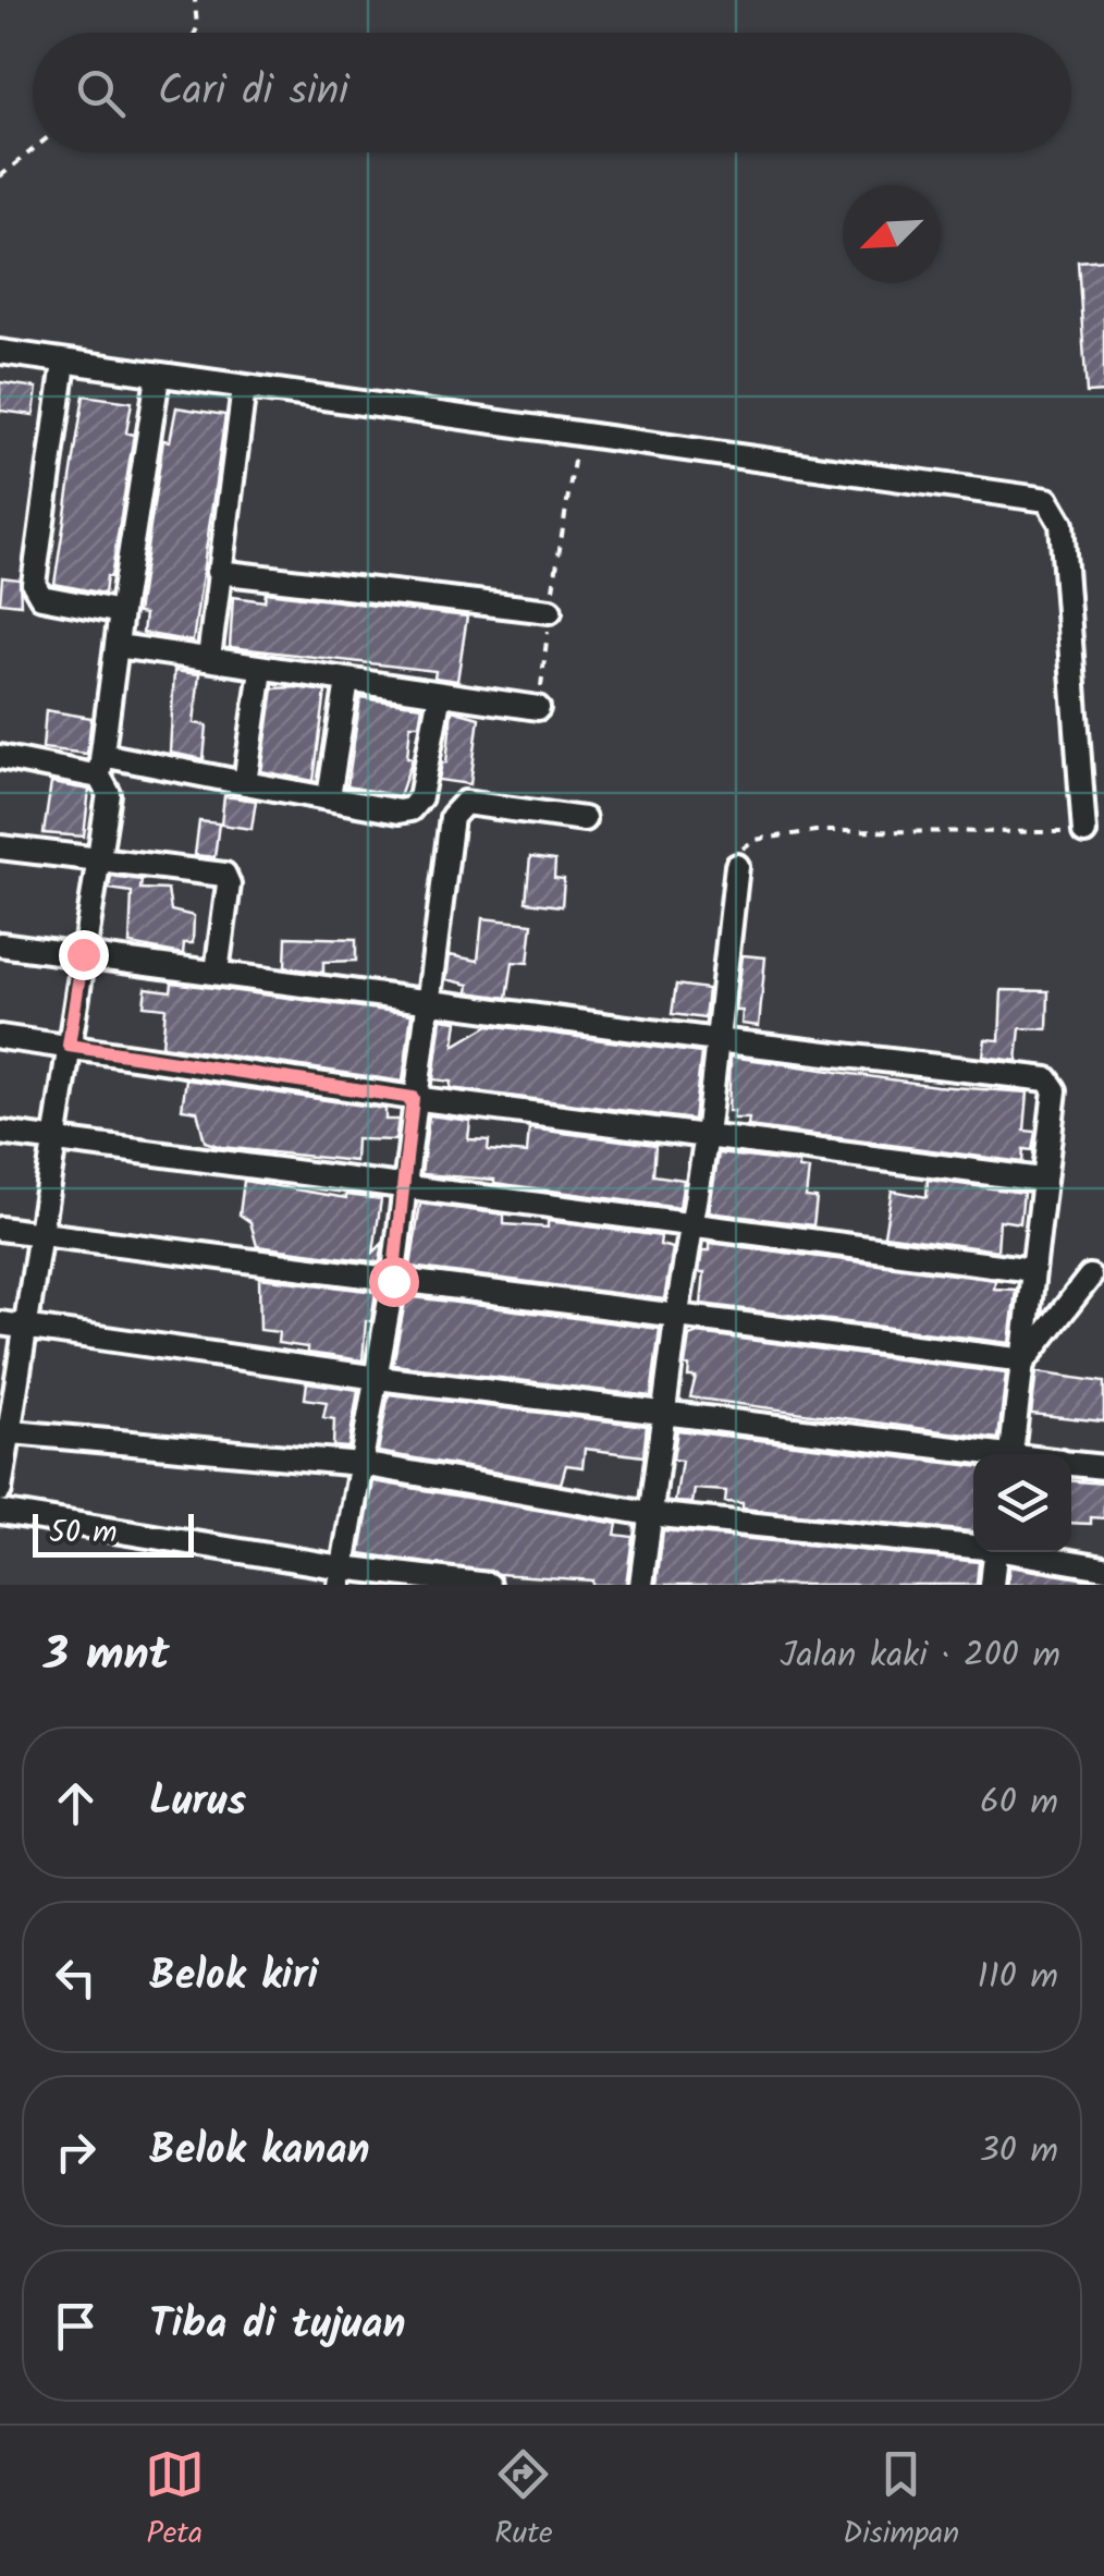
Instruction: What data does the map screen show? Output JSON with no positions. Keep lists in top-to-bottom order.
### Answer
{
  "scale_bar": "50 m",
  "north": "bottom left",
  "page": {
    "search": "Cari di sini",
    "scale": "50 m",
    "heading": ["3 mnt", "Jalan kaki · 200 m"],
    "list": [
      ["Lurus", "60 m"],
      ["Belok kiri", "110 m"],
      ["Belok kanan", "30 m"],
      "Tiba di tujuan"
    ],
    "nav": ["Peta", "Rute", "Disimpan"]
  }
}
